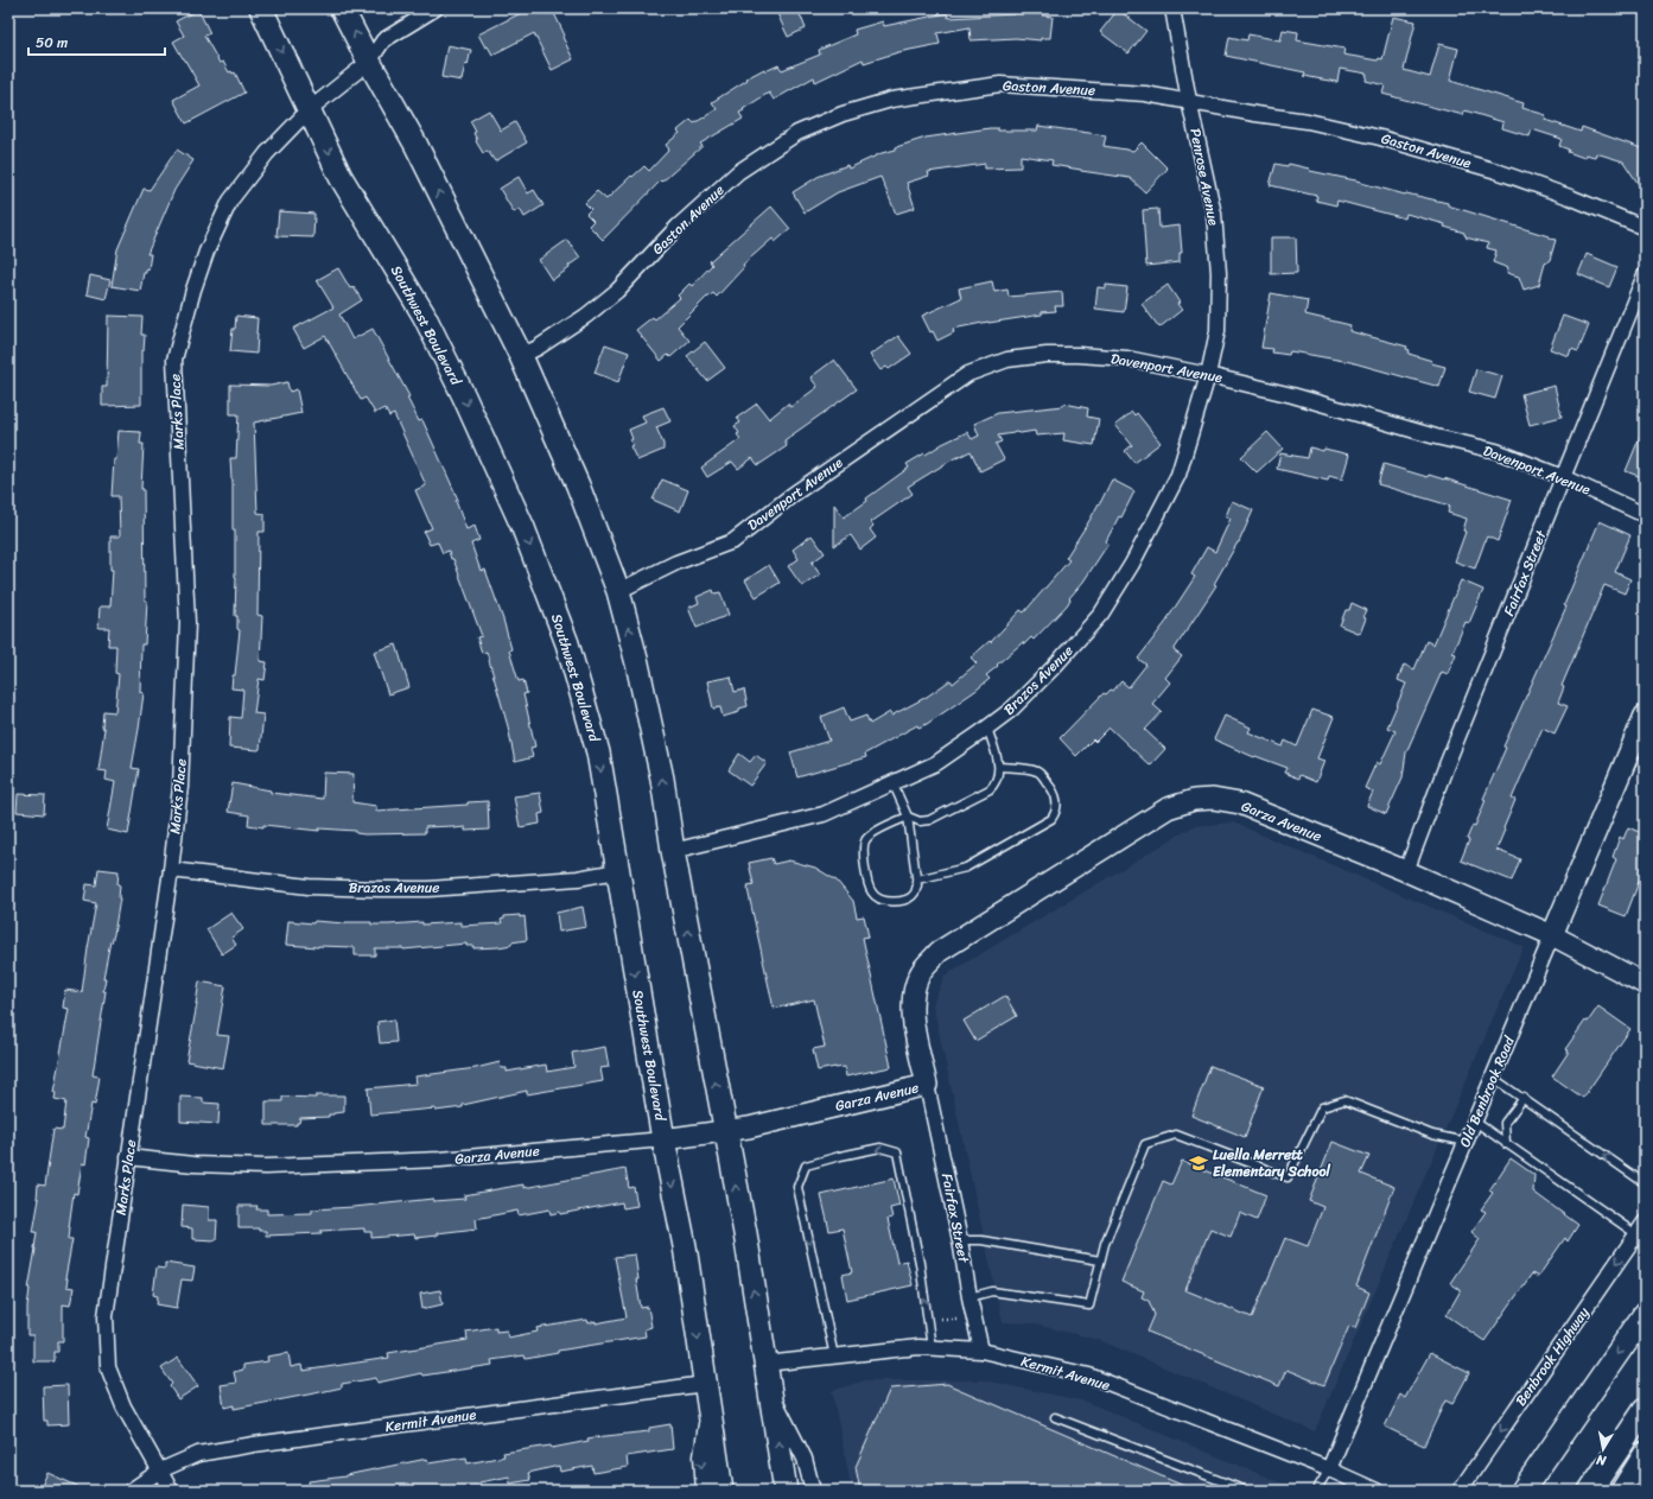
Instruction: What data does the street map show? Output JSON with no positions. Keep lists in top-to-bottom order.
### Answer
{
  "streets": {
    "main road": ["Southwest Boulevard"],
    "street": [
      "Gaston Avenue",
      "Penrose Avenue",
      "Davenport Avenue",
      "Marks Place",
      "Fairfax Street",
      "Brazos Avenue",
      "Garza Avenue",
      "Old Benbrook Road",
      "Benbrook Highway",
      "Kermit Avenue"
    ]
  },
  "crossings": [
    ["Gaston Avenue", "Penrose Avenue"],
    ["Penrose Avenue", "Davenport Avenue"],
    ["Penrose Avenue", "Brazos Avenue"],
    ["Southwest Boulevard", "Marks Place"],
    ["Southwest Boulevard", "Brazos Avenue"],
    ["Southwest Boulevard", "Garza Avenue"],
    ["Southwest Boulevard", "Kermit Avenue"],
    ["Davenport Avenue", "Fairfax Street"],
    ["Davenport Avenue", "Brazos Avenue"],
    ["Marks Place", "Brazos Avenue"],
    ["Marks Place", "Garza Avenue"],
    ["Marks Place", "Kermit Avenue"],
    ["Fairfax Street", "Garza Avenue"],
    ["Fairfax Street", "Kermit Avenue"],
    ["Garza Avenue", "Old Benbrook Road"],
    ["Old Benbrook Road", "Kermit Avenue"]
  ],
  "one_way": ["Benbrook Highway"],
  "places": {
    "school or university": ["Luella Merrett Elementary School"]
  },
  "scale_bar": "50 m",
  "north": "bottom"
}
